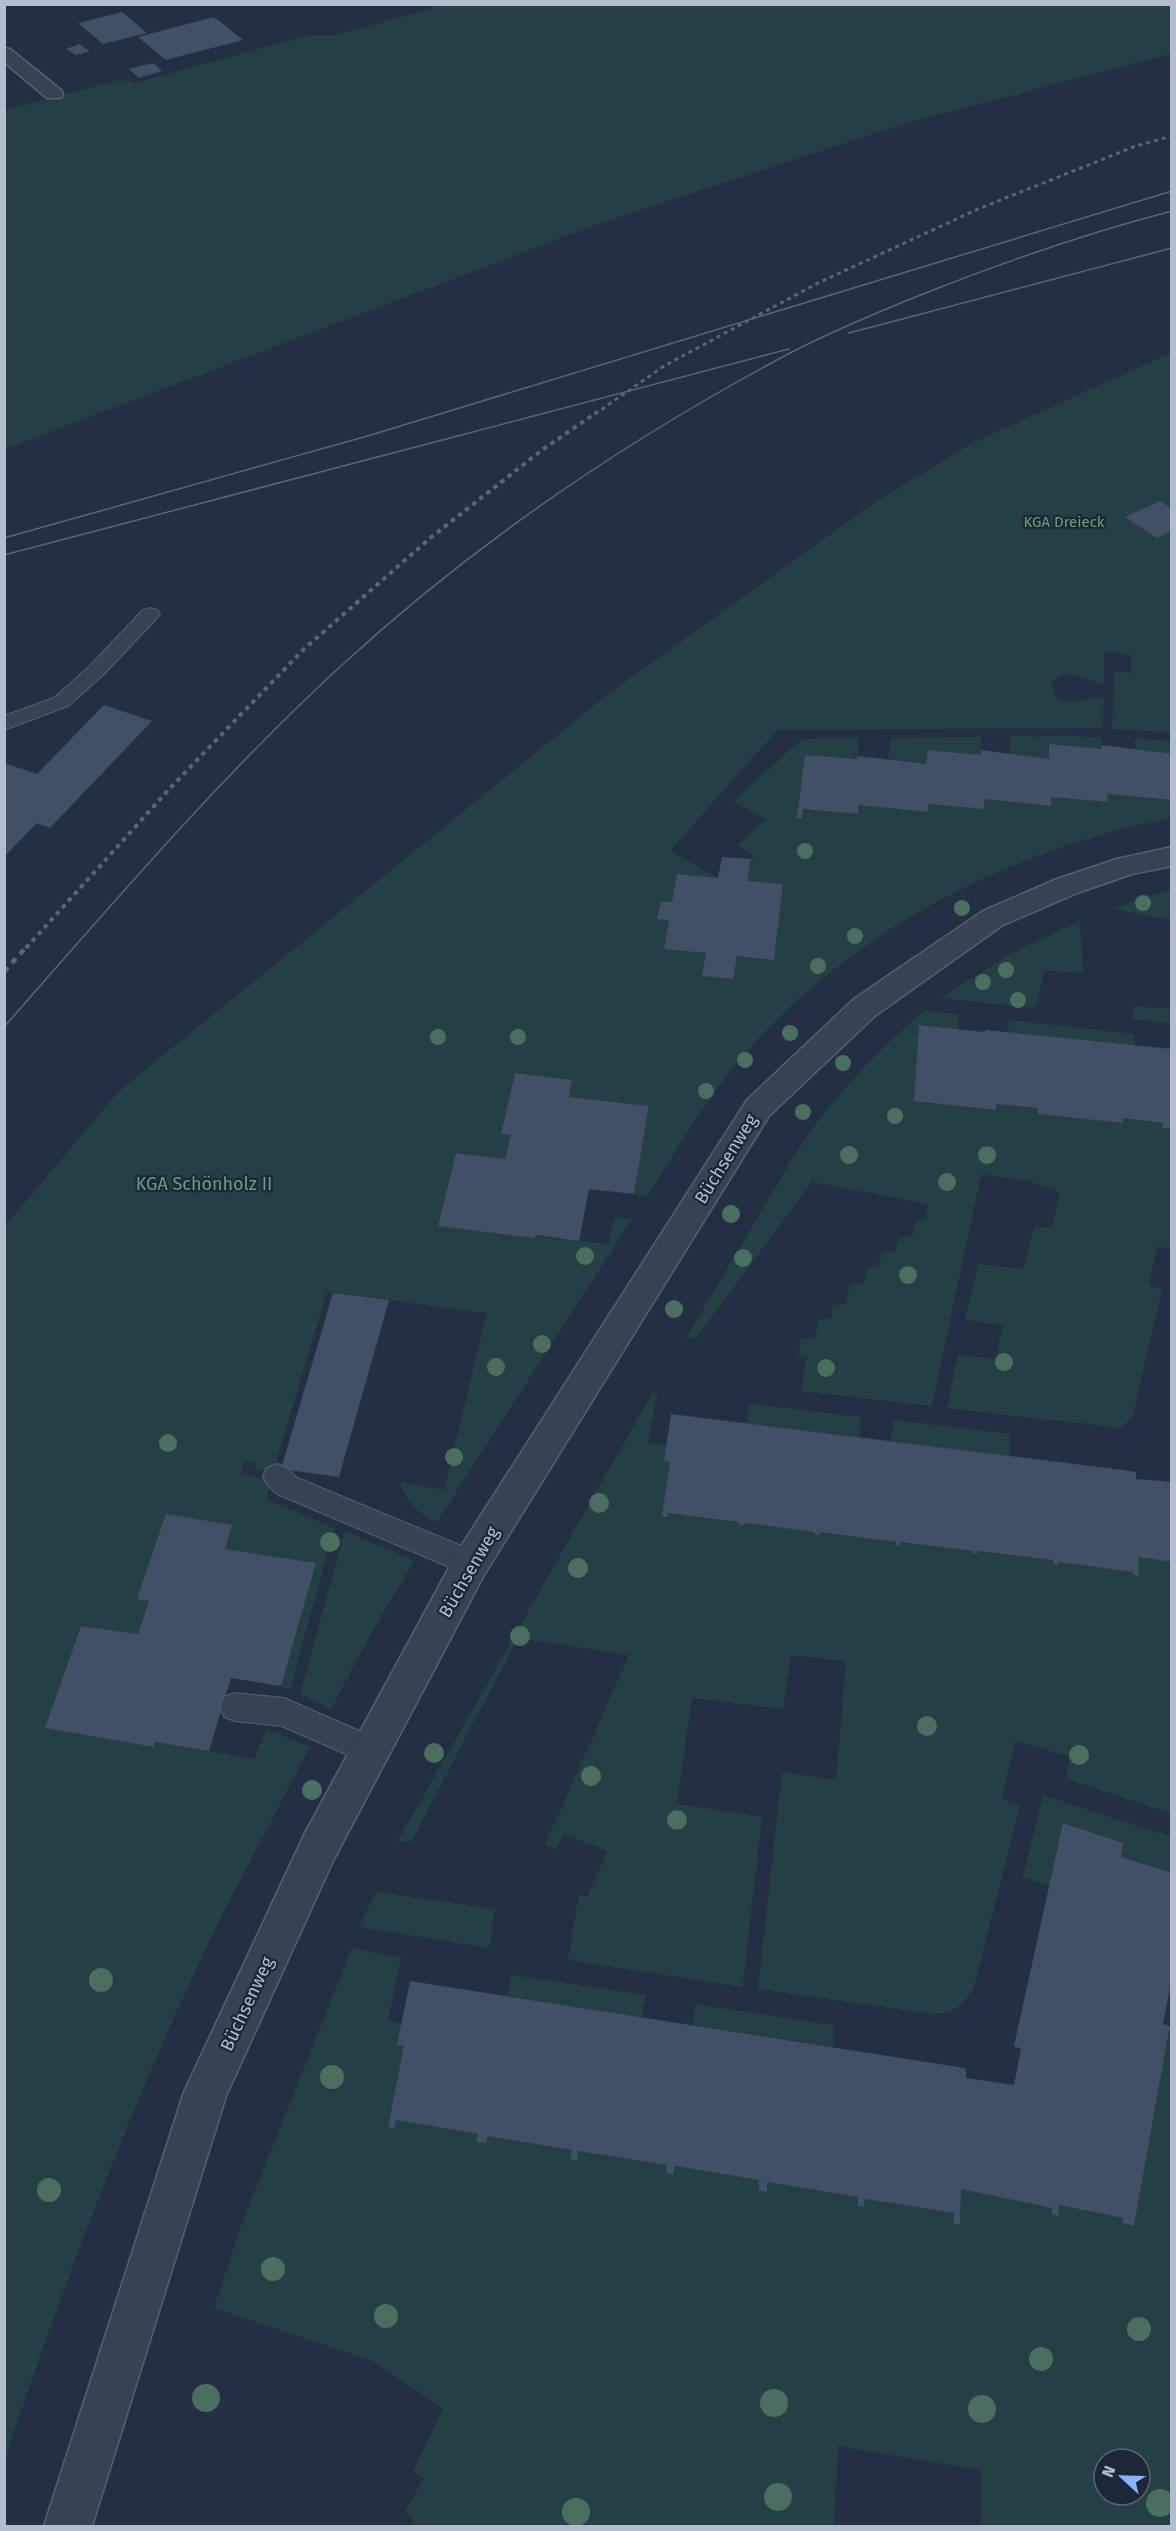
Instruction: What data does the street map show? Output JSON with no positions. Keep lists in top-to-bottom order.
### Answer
{
  "streets": {
    "street": ["Büchsenweg"]
  },
  "parks": ["KGA Dreieck", "KGA Schönholz II"],
  "north": "left"
}
